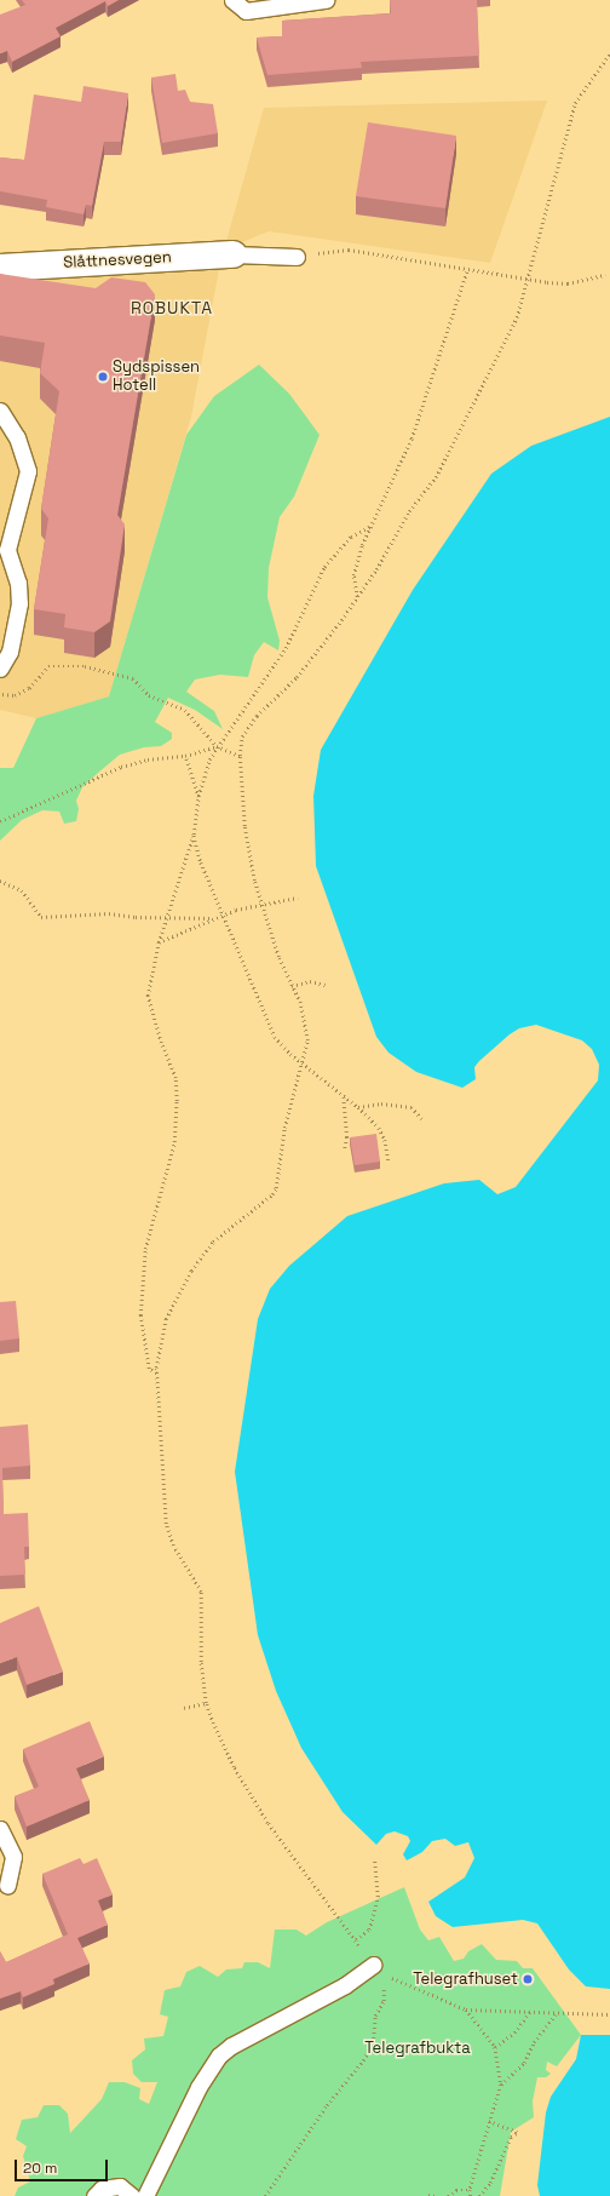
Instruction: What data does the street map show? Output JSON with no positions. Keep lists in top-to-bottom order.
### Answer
{
  "streets": {
    "street": ["Slåttnesvegen"]
  },
  "districts": ["ROBUKTA"],
  "parks": ["Telegrafbukta"],
  "places": ["Sydspissen Hotell", "Telegrafhuset"],
  "scale_bar": "20 m"
}
